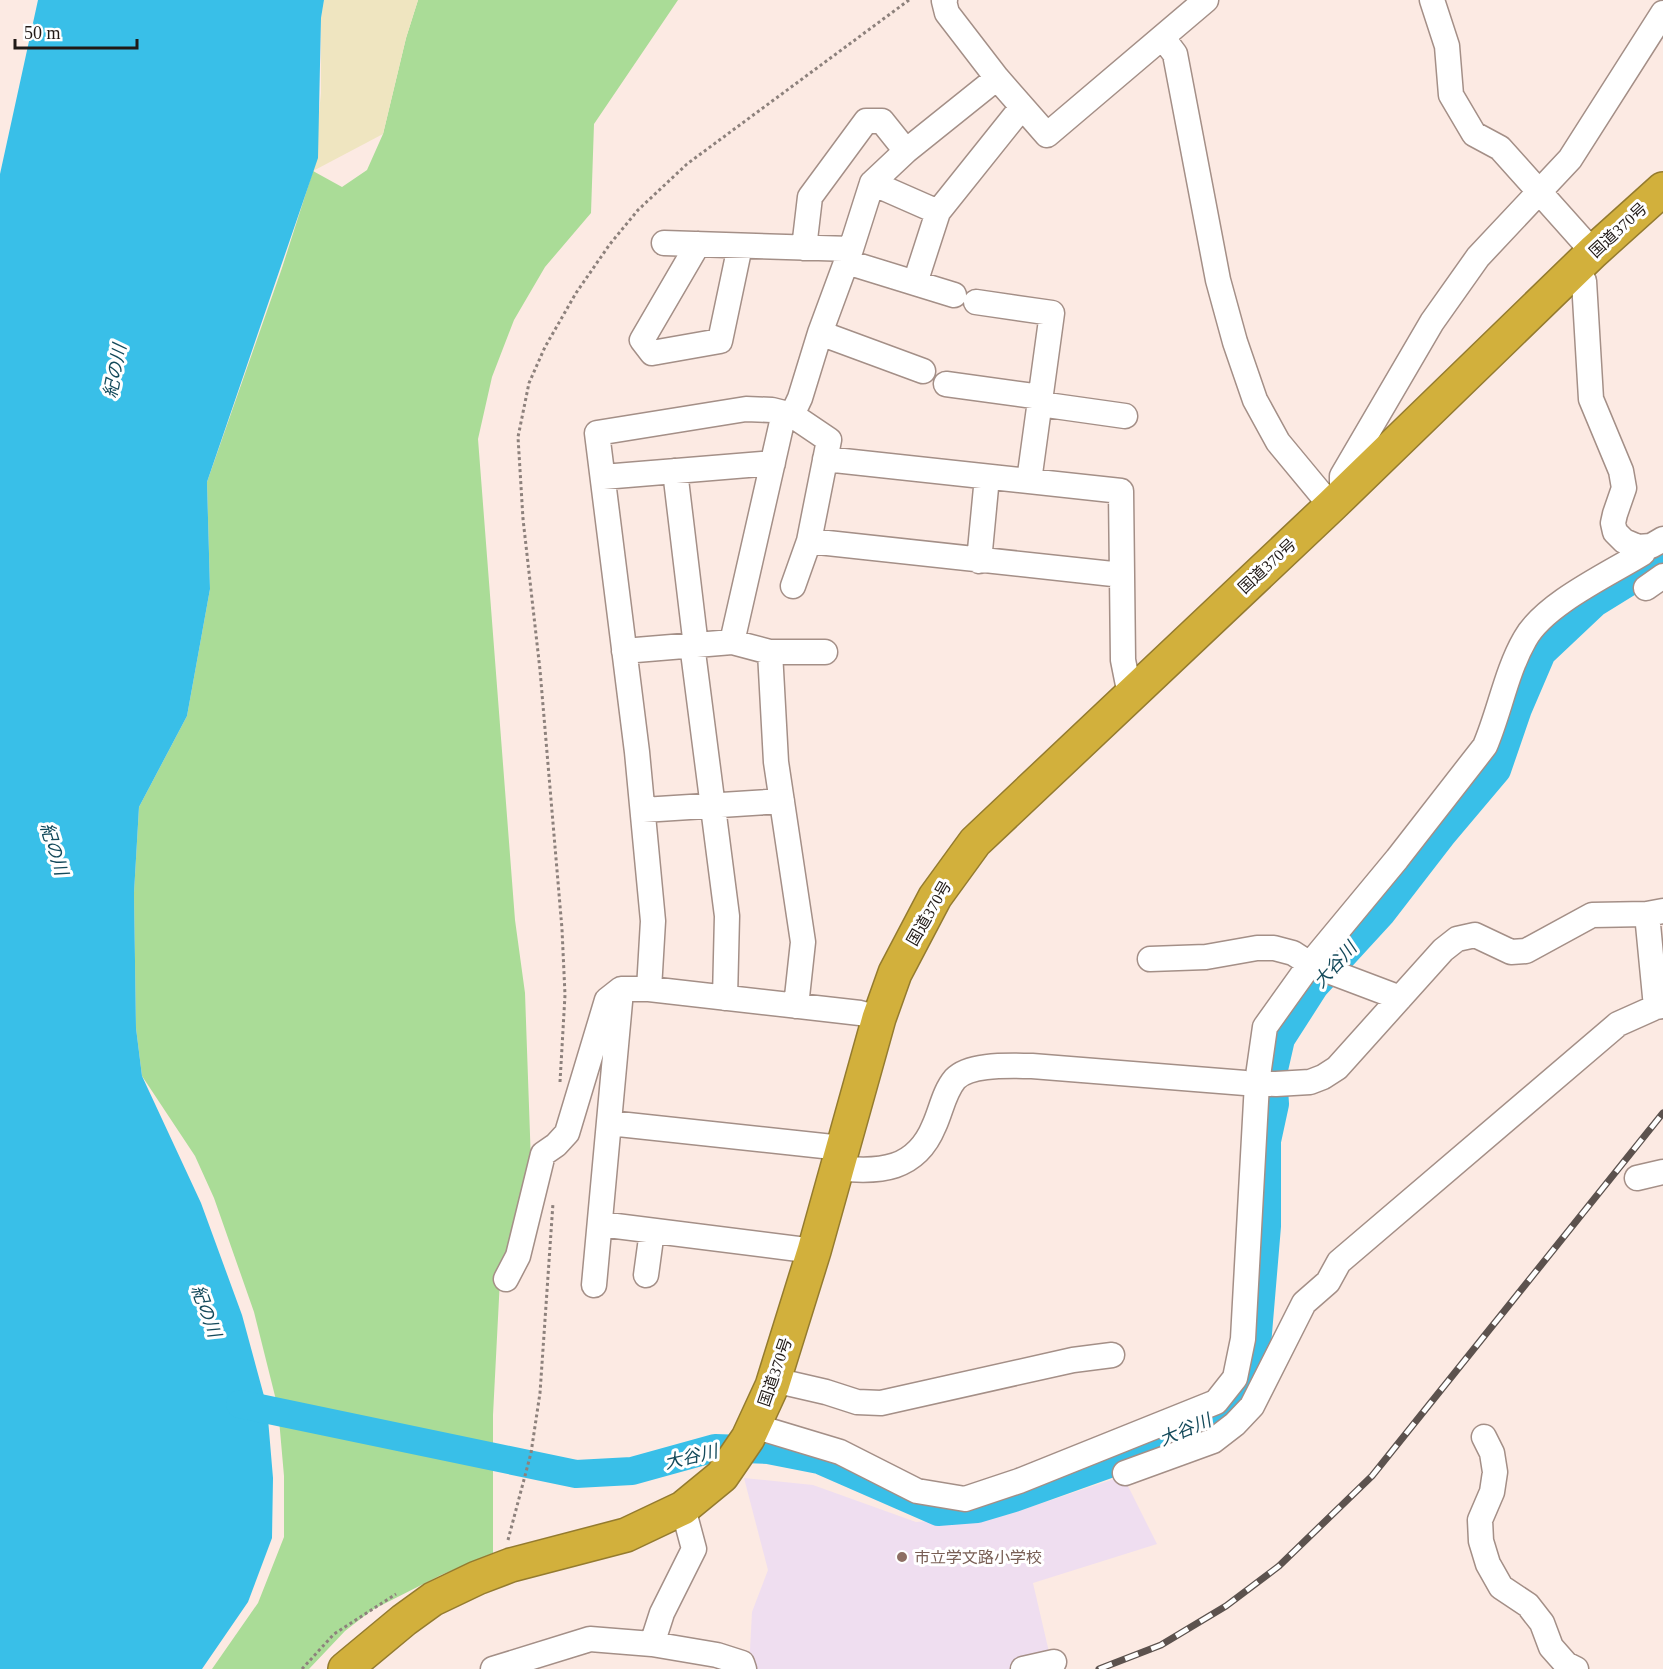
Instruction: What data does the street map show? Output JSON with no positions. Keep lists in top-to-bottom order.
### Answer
{
  "streets": {
    "highway": ["国道370号"]
  },
  "water": ["紀の川", "大谷川"],
  "places": ["市立学文路小学校"],
  "scale_bar": "50 m"
}
